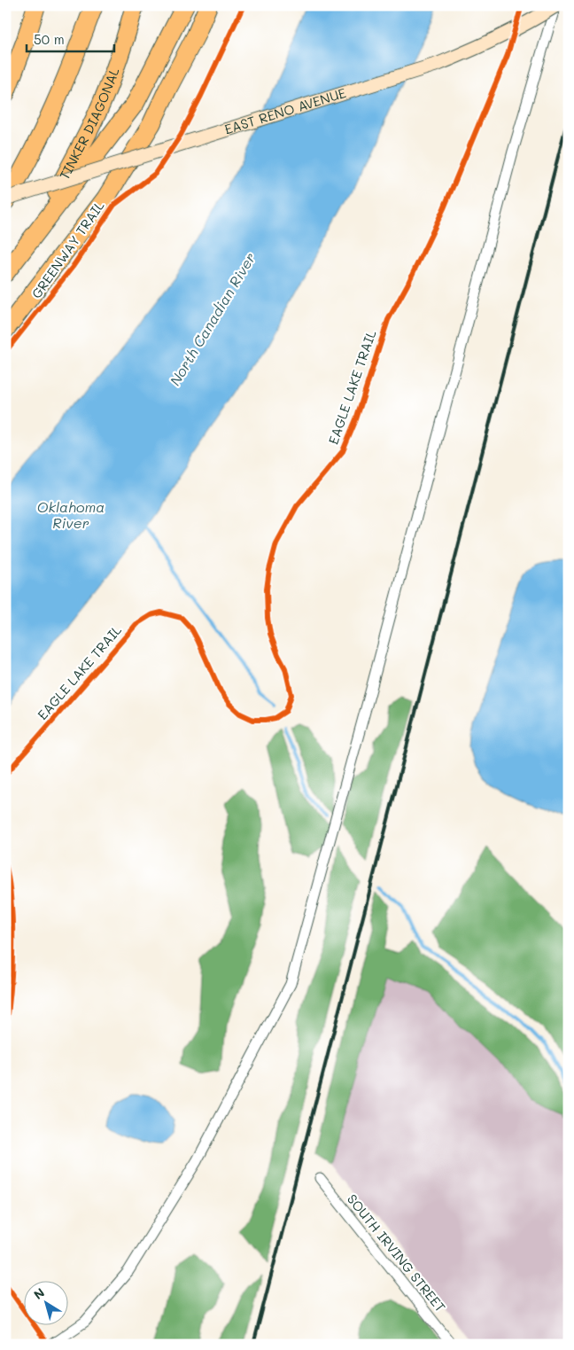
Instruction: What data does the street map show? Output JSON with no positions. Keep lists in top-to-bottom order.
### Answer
{
  "streets": {
    "highway": ["TINKER DIAGONAL"],
    "main road": ["EAST RENO AVENUE"],
    "street": ["SOUTH IRVING STREET"],
    "cycle path": ["GREENWAY TRAIL", "EAGLE LAKE TRAIL"]
  },
  "water": ["North Canadian River", "Oklahoma River"],
  "scale_bar": "50 m",
  "north": "top left"
}
